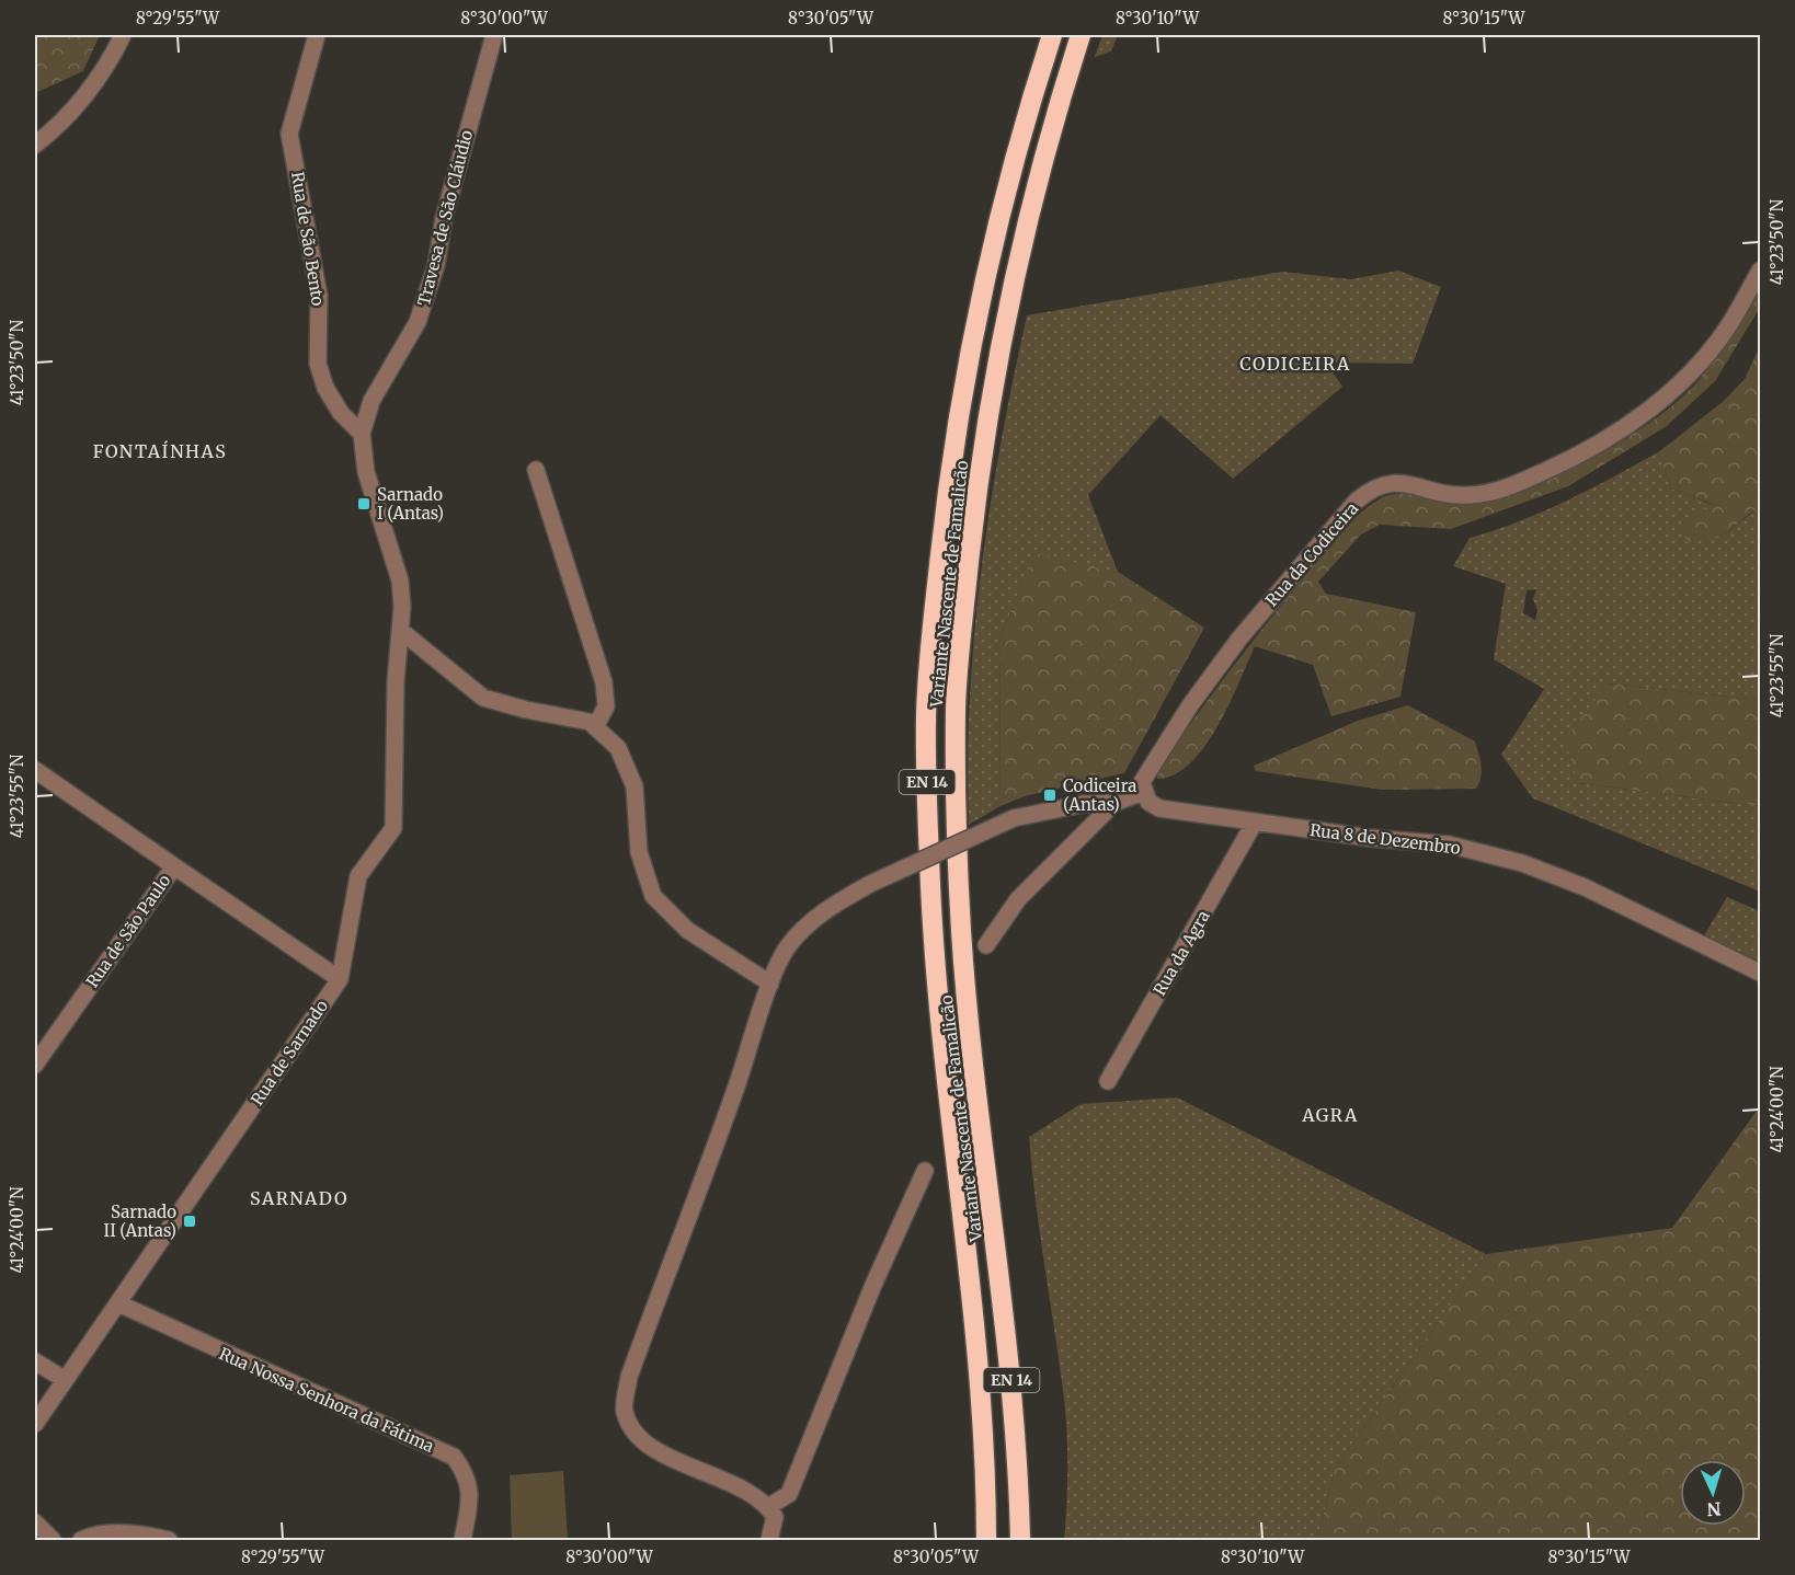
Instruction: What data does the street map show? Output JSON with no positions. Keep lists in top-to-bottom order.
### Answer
{
  "streets": {
    "highway": ["Variante Nascente de Famalicão", "EN 14"],
    "street": [
      "Travesa de São Cláudio",
      "Rua de São Bento",
      "Rua da Codiceira",
      "Rua 8 de Dezembro",
      "Rua de São Paulo",
      "Rua da Agra",
      "Rua de Sarnado",
      "Rua Nossa Senhora da Fátima"
    ]
  },
  "crossings": [
    ["Travesa de São Cláudio", "Rua de São Bento"],
    ["Travesa de São Cláudio", "Rua de Sarnado"],
    ["Rua da Codiceira", "Rua 8 de Dezembro"],
    ["Rua 8 de Dezembro", "Rua da Agra"],
    ["Rua de São Paulo", "Rua de Sarnado"],
    ["Rua de Sarnado", "Rua Nossa Senhora da Fátima"]
  ],
  "districts": [
    "CODICEIRA",
    "FONTAÍNHAS",
    "AGRA",
    "SARNADO"
  ],
  "places": {
    "transit": ["Sarnado I (Antas)", "Codiceira (Antas)", "Sarnado II (Antas)"]
  },
  "north": "bottom",
  "coordinates": [
    "8°29'55\"W",
    "8°30'00\"W",
    "8°30'05\"W",
    "8°30'10\"W",
    "8°30'15\"W",
    "41°23'50\"N",
    "41°23'55\"N",
    "41°24'00\"N"
  ]
}
